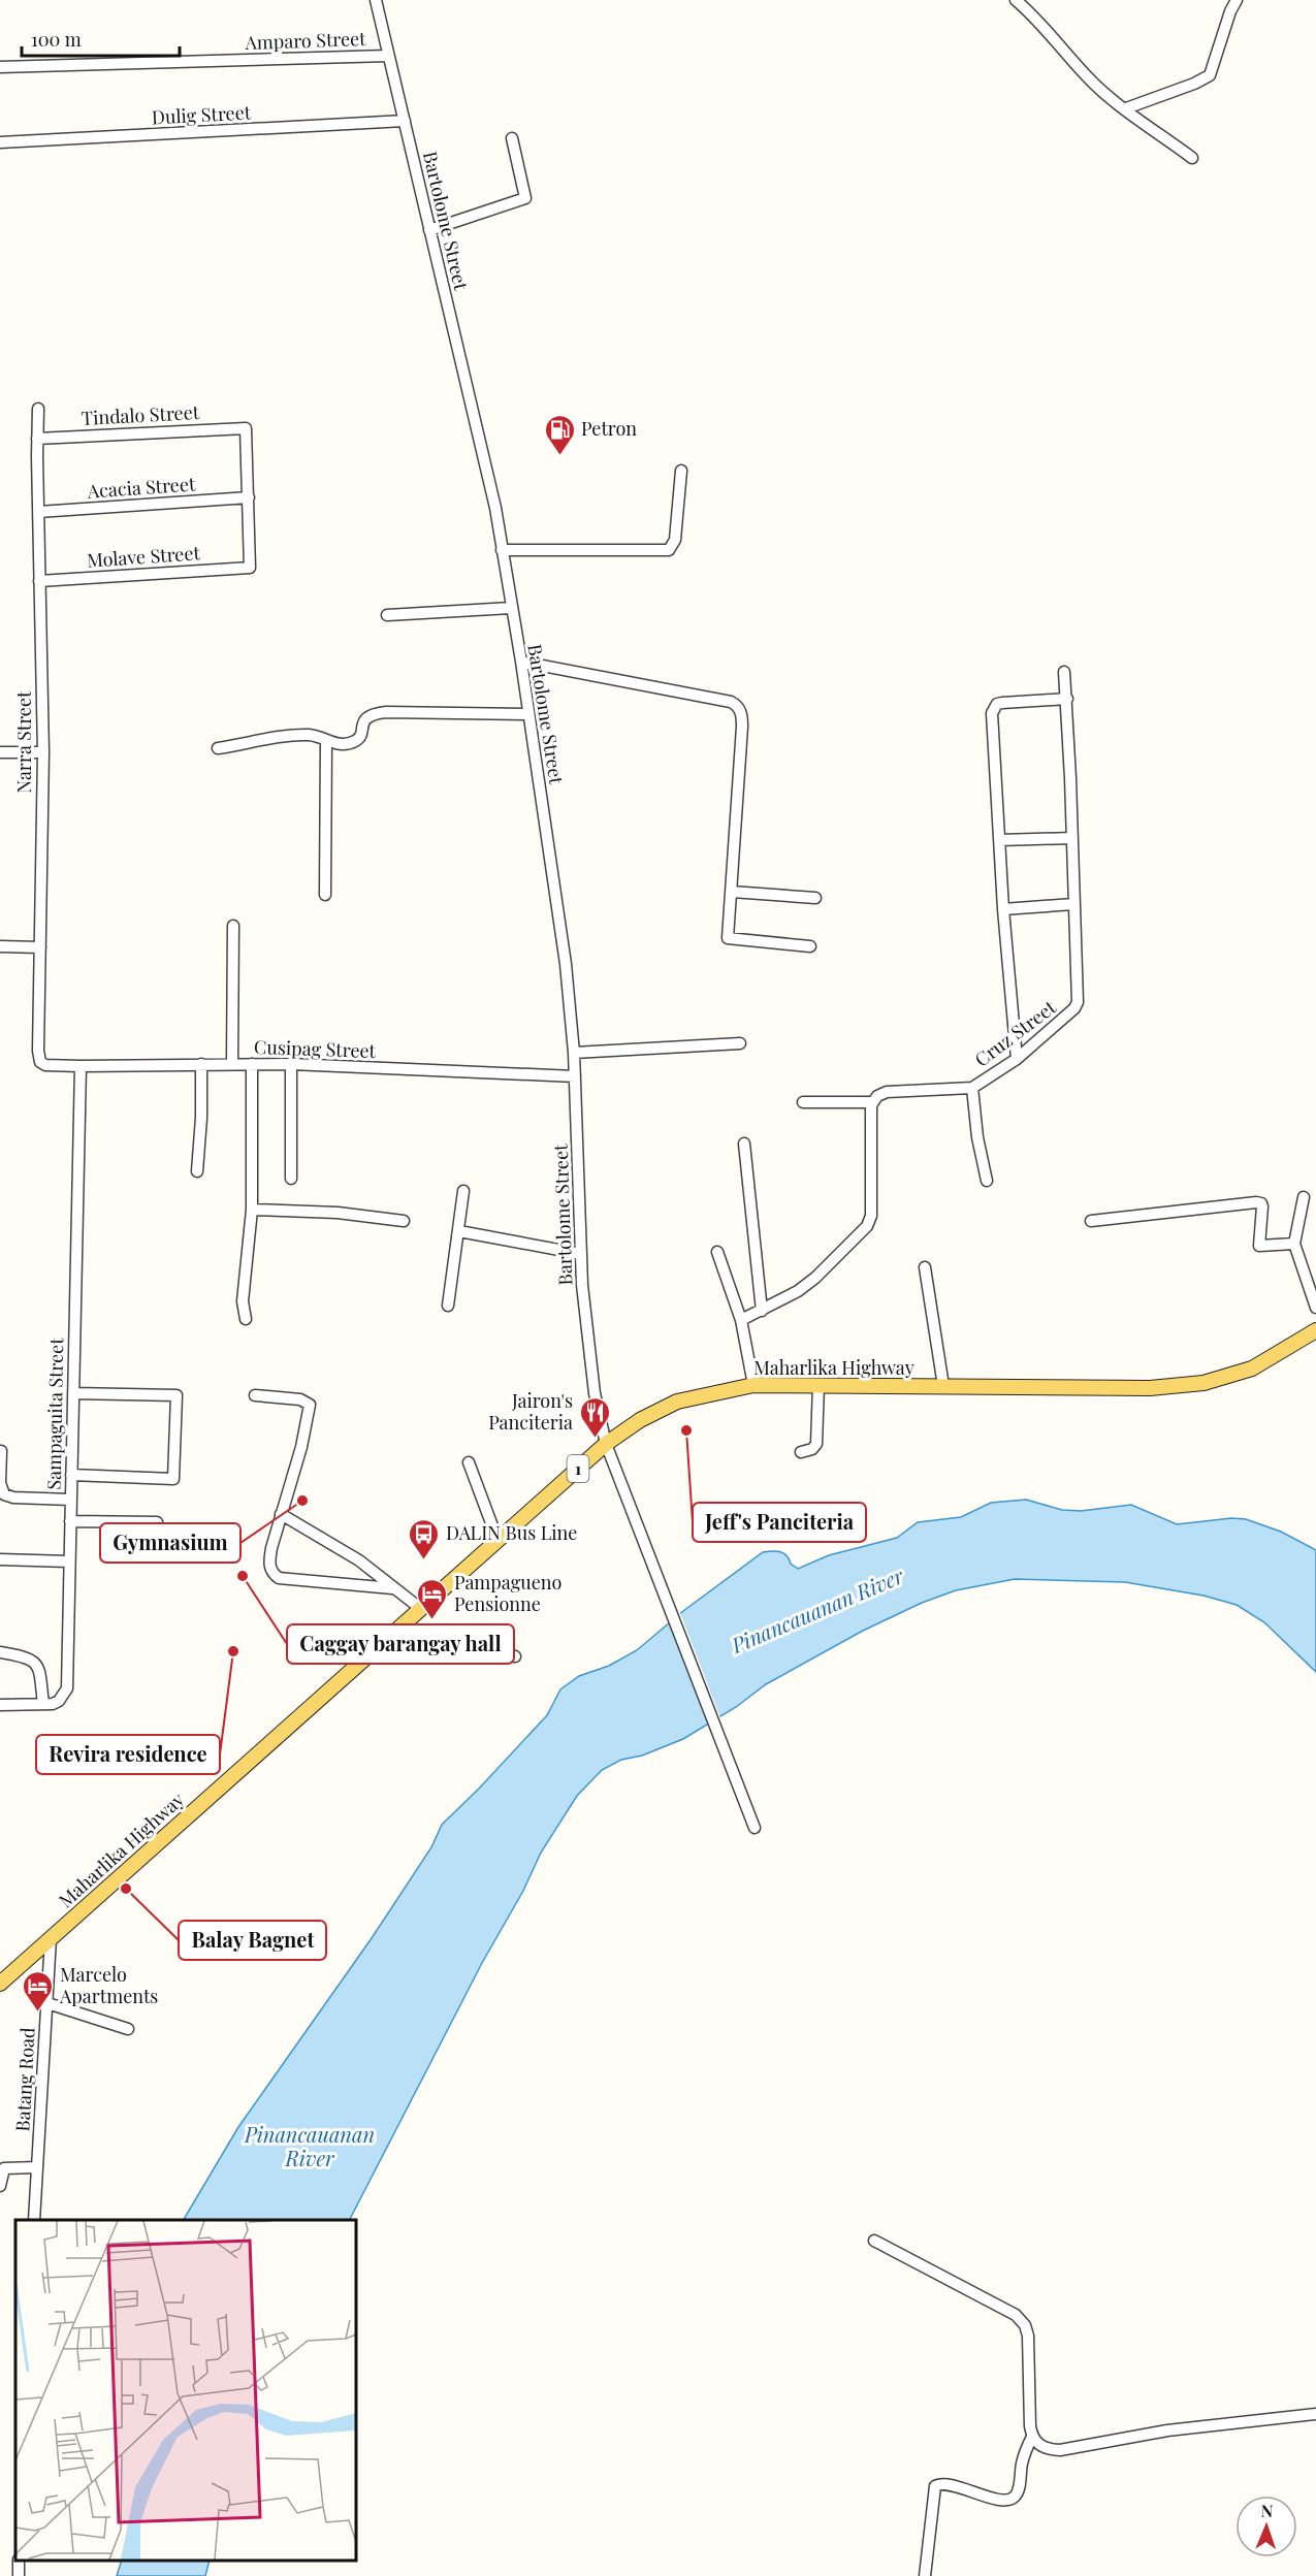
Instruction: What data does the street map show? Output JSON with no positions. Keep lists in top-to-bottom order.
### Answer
{
  "streets": {
    "main road": ["Maharlika Highway", "1"],
    "street": [
      "Amparo Street",
      "Dulig Street",
      "Bartolome Street",
      "Tindalo Street",
      "Acacia Street",
      "Molave Street",
      "Narra Street",
      "Cruz Street",
      "Cusipag Street",
      "Sampaguita Street",
      "Batang Road"
    ]
  },
  "crossings": [
    ["Amparo Street", "Bartolome Street"],
    ["Dulig Street", "Bartolome Street"],
    ["Bartolome Street", "Cusipag Street"],
    ["Bartolome Street", "Maharlika Highway"],
    ["Tindalo Street", "Acacia Street"],
    ["Tindalo Street", "Molave Street"],
    ["Tindalo Street", "Narra Street"],
    ["Acacia Street", "Molave Street"],
    ["Acacia Street", "Narra Street"],
    ["Molave Street", "Narra Street"],
    ["Narra Street", "Cusipag Street"],
    ["Cusipag Street", "Sampaguita Street"],
    ["Maharlika Highway", "Batang Road"]
  ],
  "water": ["Pinancauanan River"],
  "places": {
    "fuel station": ["Petron"],
    "other": [
      "Jeff's Panciteria",
      "Gymnasium",
      "Caggay barangay hall",
      "Revira residence",
      "Balay Bagnet"
    ],
    "restaurant": ["Jairon's Panciteria"],
    "bus stop": ["DALIN Bus Line"],
    "hotel": ["Pampagueno Pensionne", "Marcelo Apartments"]
  },
  "scale_bar": "100 m",
  "north": "top"
}
